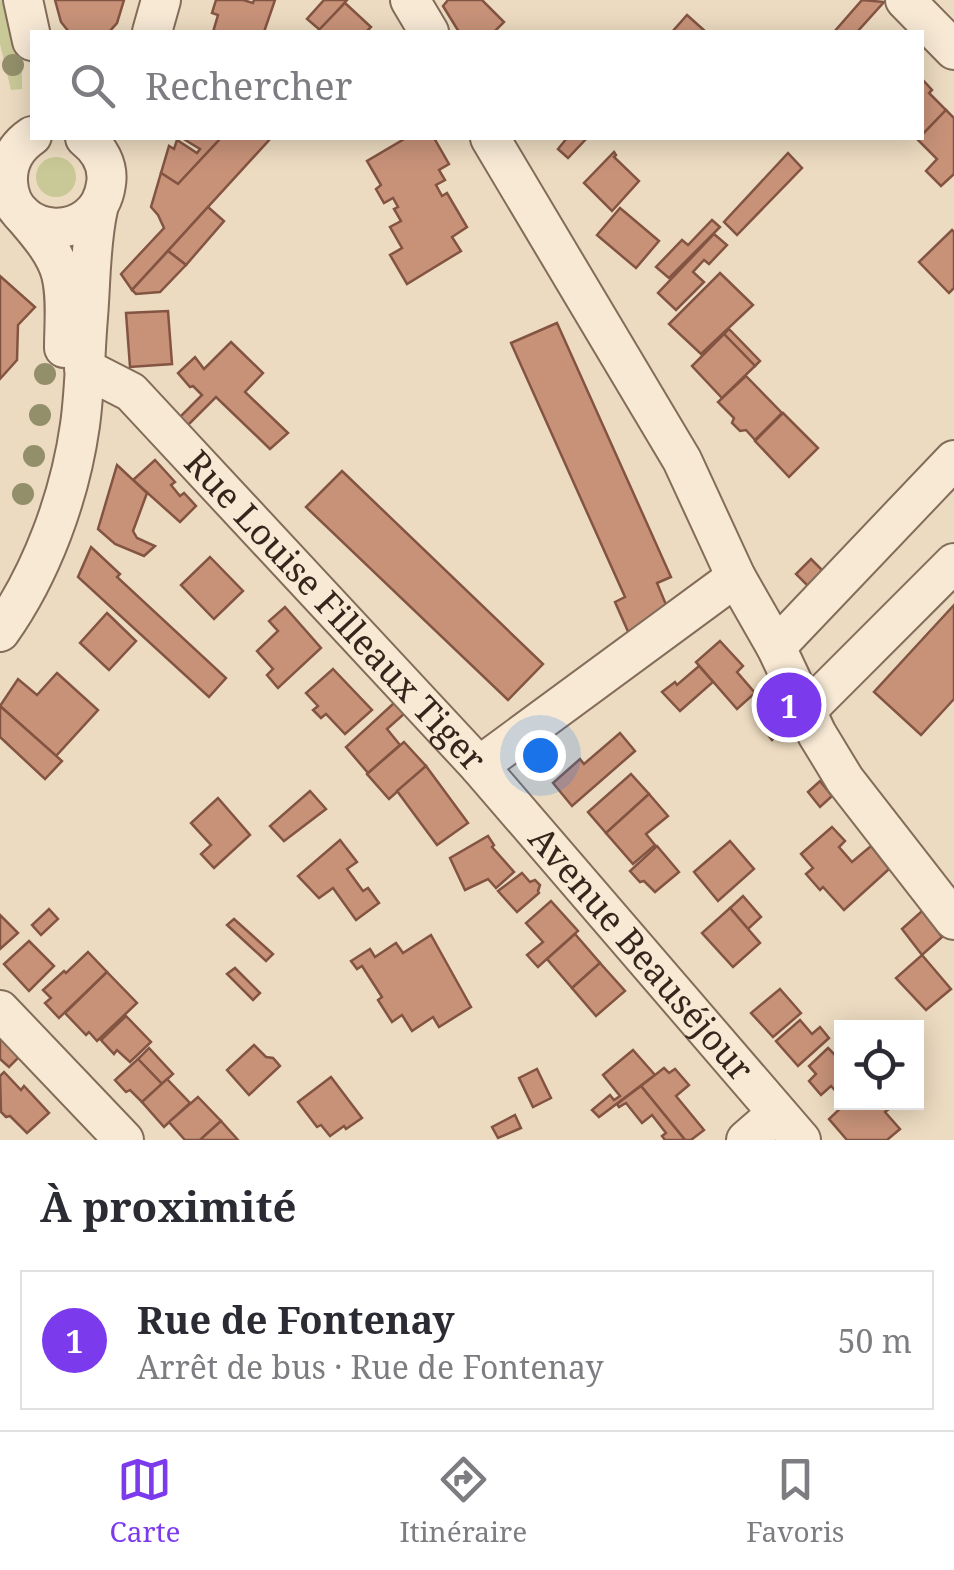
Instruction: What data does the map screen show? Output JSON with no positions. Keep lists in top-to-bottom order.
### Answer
{
  "streets": {
    "street": ["Rue Louise Filleaux Tiger", "Avenue Beauséjour"]
  },
  "crossings": [
    ["Rue Louise Filleaux Tiger", "Avenue Beauséjour"]
  ],
  "page": {
    "search": "Rechercher",
    "pins": "1",
    "heading": "À proximité",
    "list": [
      {
        "mark": "1",
        "name": "Rue de Fontenay",
        "note": "Arrêt de bus · Rue de Fontenay",
        "value": "50 m"
      }
    ],
    "nav": ["Carte", "Itinéraire", "Favoris"]
  }
}
